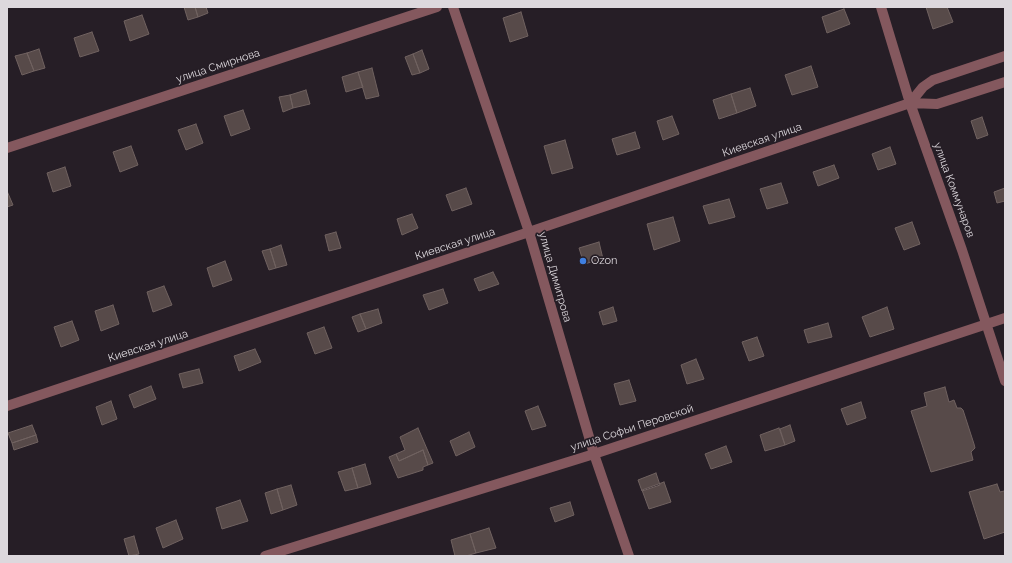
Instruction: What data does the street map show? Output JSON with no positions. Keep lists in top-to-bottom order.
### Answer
{
  "streets": {
    "street": [
      "улица Смирнова",
      "Киевская улица",
      "улица Коммунаров",
      "улица Димитрова",
      "улица Софьи Перовской"
    ]
  },
  "crossings": [
    ["Киевская улица", "улица Коммунаров"],
    ["Киевская улица", "улица Димитрова"],
    ["улица Коммунаров", "улица Софьи Перовской"],
    ["улица Димитрова", "улица Софьи Перовской"]
  ],
  "places": ["Ozon"]
}
